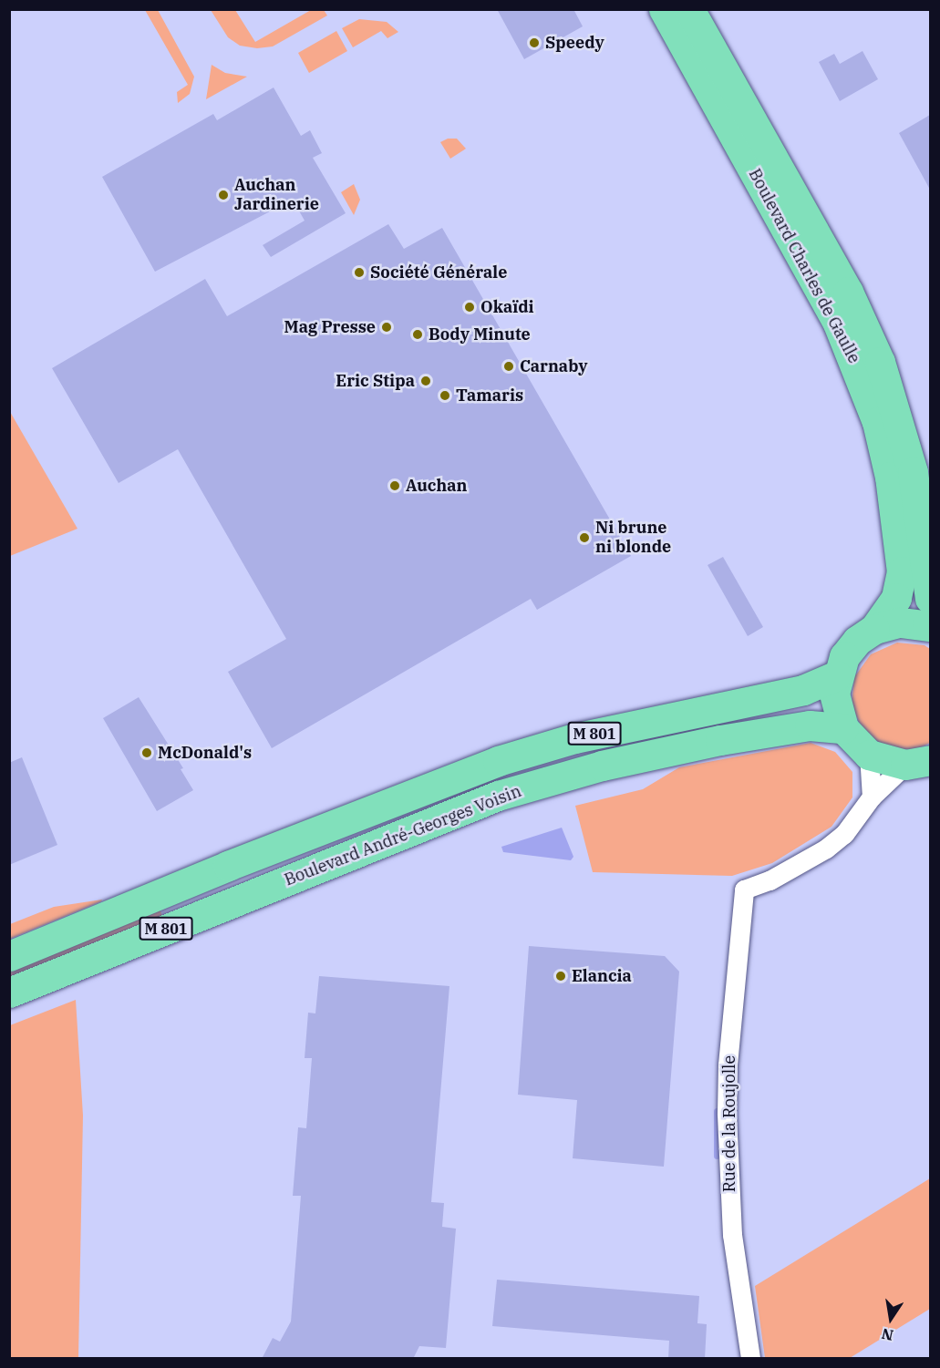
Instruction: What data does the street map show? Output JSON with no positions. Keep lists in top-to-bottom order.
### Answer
{
  "streets": {
    "main road": ["Boulevard Charles de Gaulle", "M 801", "Boulevard André-Georges Voisin"],
    "street": ["Rue de la Roujolle"]
  },
  "crossings": [
    ["Boulevard Charles de Gaulle", "M 801"]
  ],
  "places": [
    "Speedy",
    "Auchan Jardinerie",
    "Société Générale",
    "Okaïdi",
    "Mag Presse",
    "Body Minute",
    "Carnaby",
    "Eric Stipa",
    "Tamaris",
    "Auchan",
    "Ni brune ni blonde",
    "McDonald's",
    "Elancia"
  ],
  "north": "bottom"
}
